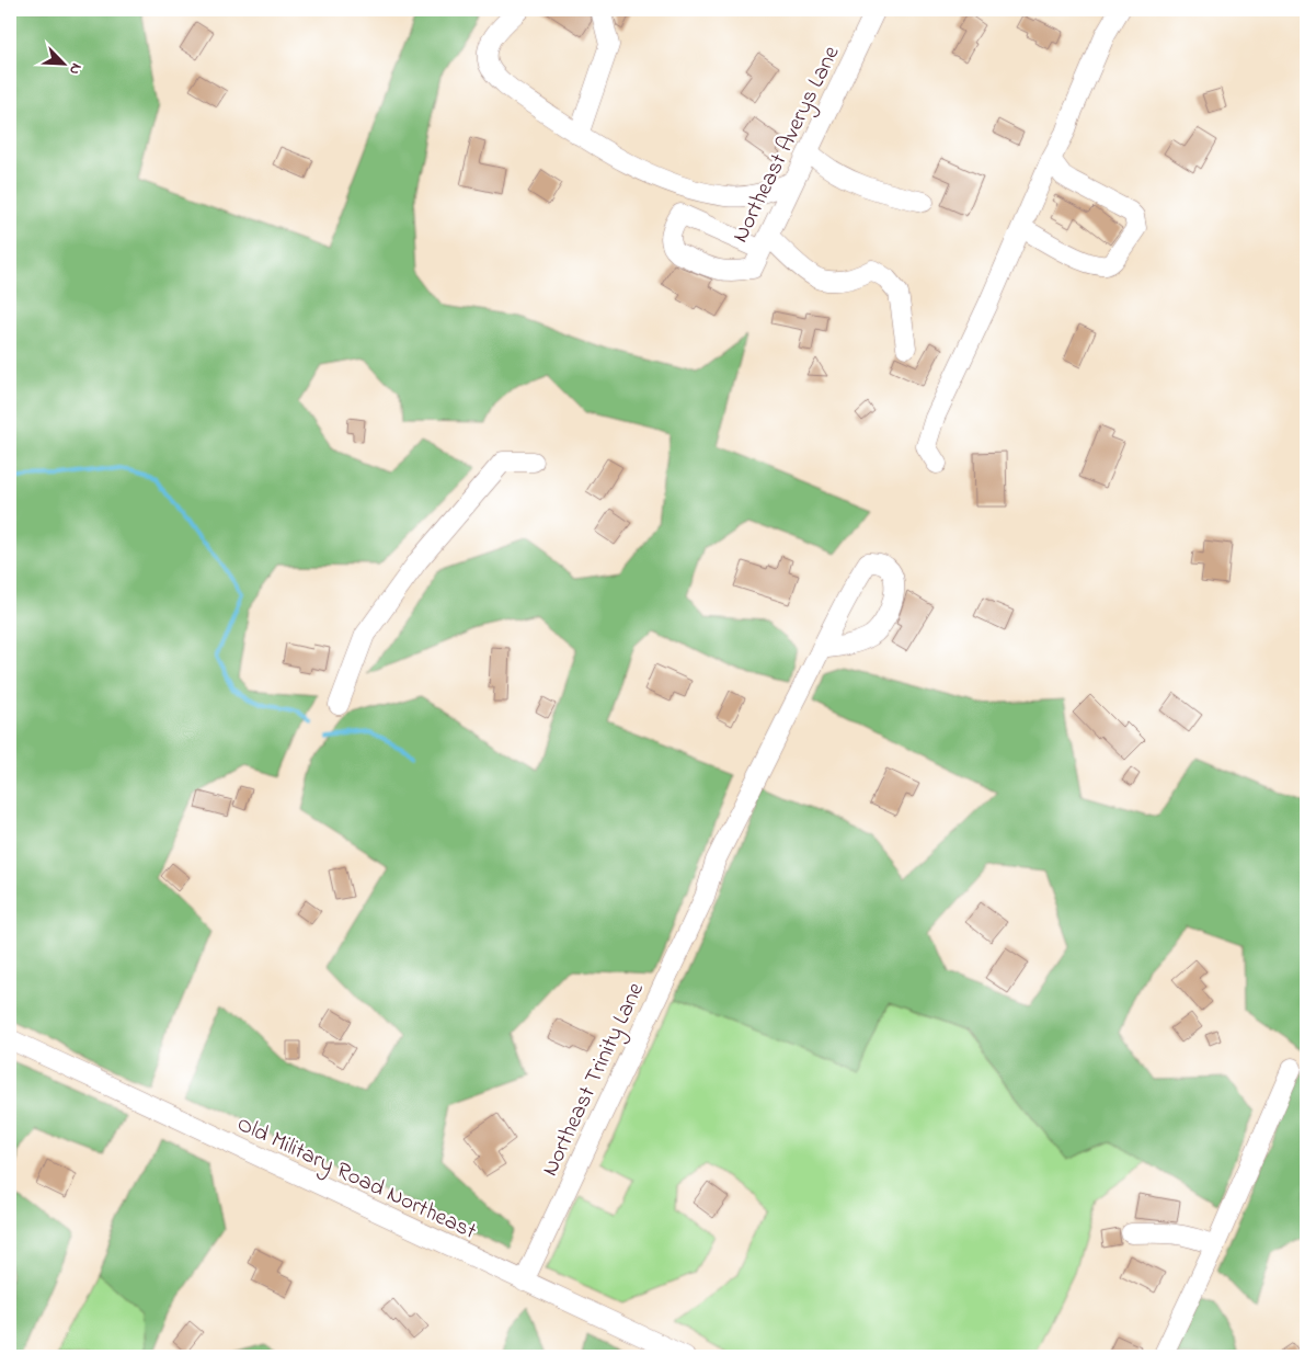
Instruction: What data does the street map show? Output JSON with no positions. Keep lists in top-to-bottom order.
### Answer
{
  "streets": {
    "street": ["Northeast Averys Lane", "Northeast Trinity Lane", "Old Military Road Northeast"]
  },
  "crossings": [
    ["Northeast Trinity Lane", "Old Military Road Northeast"]
  ],
  "north": "bottom right"
}
